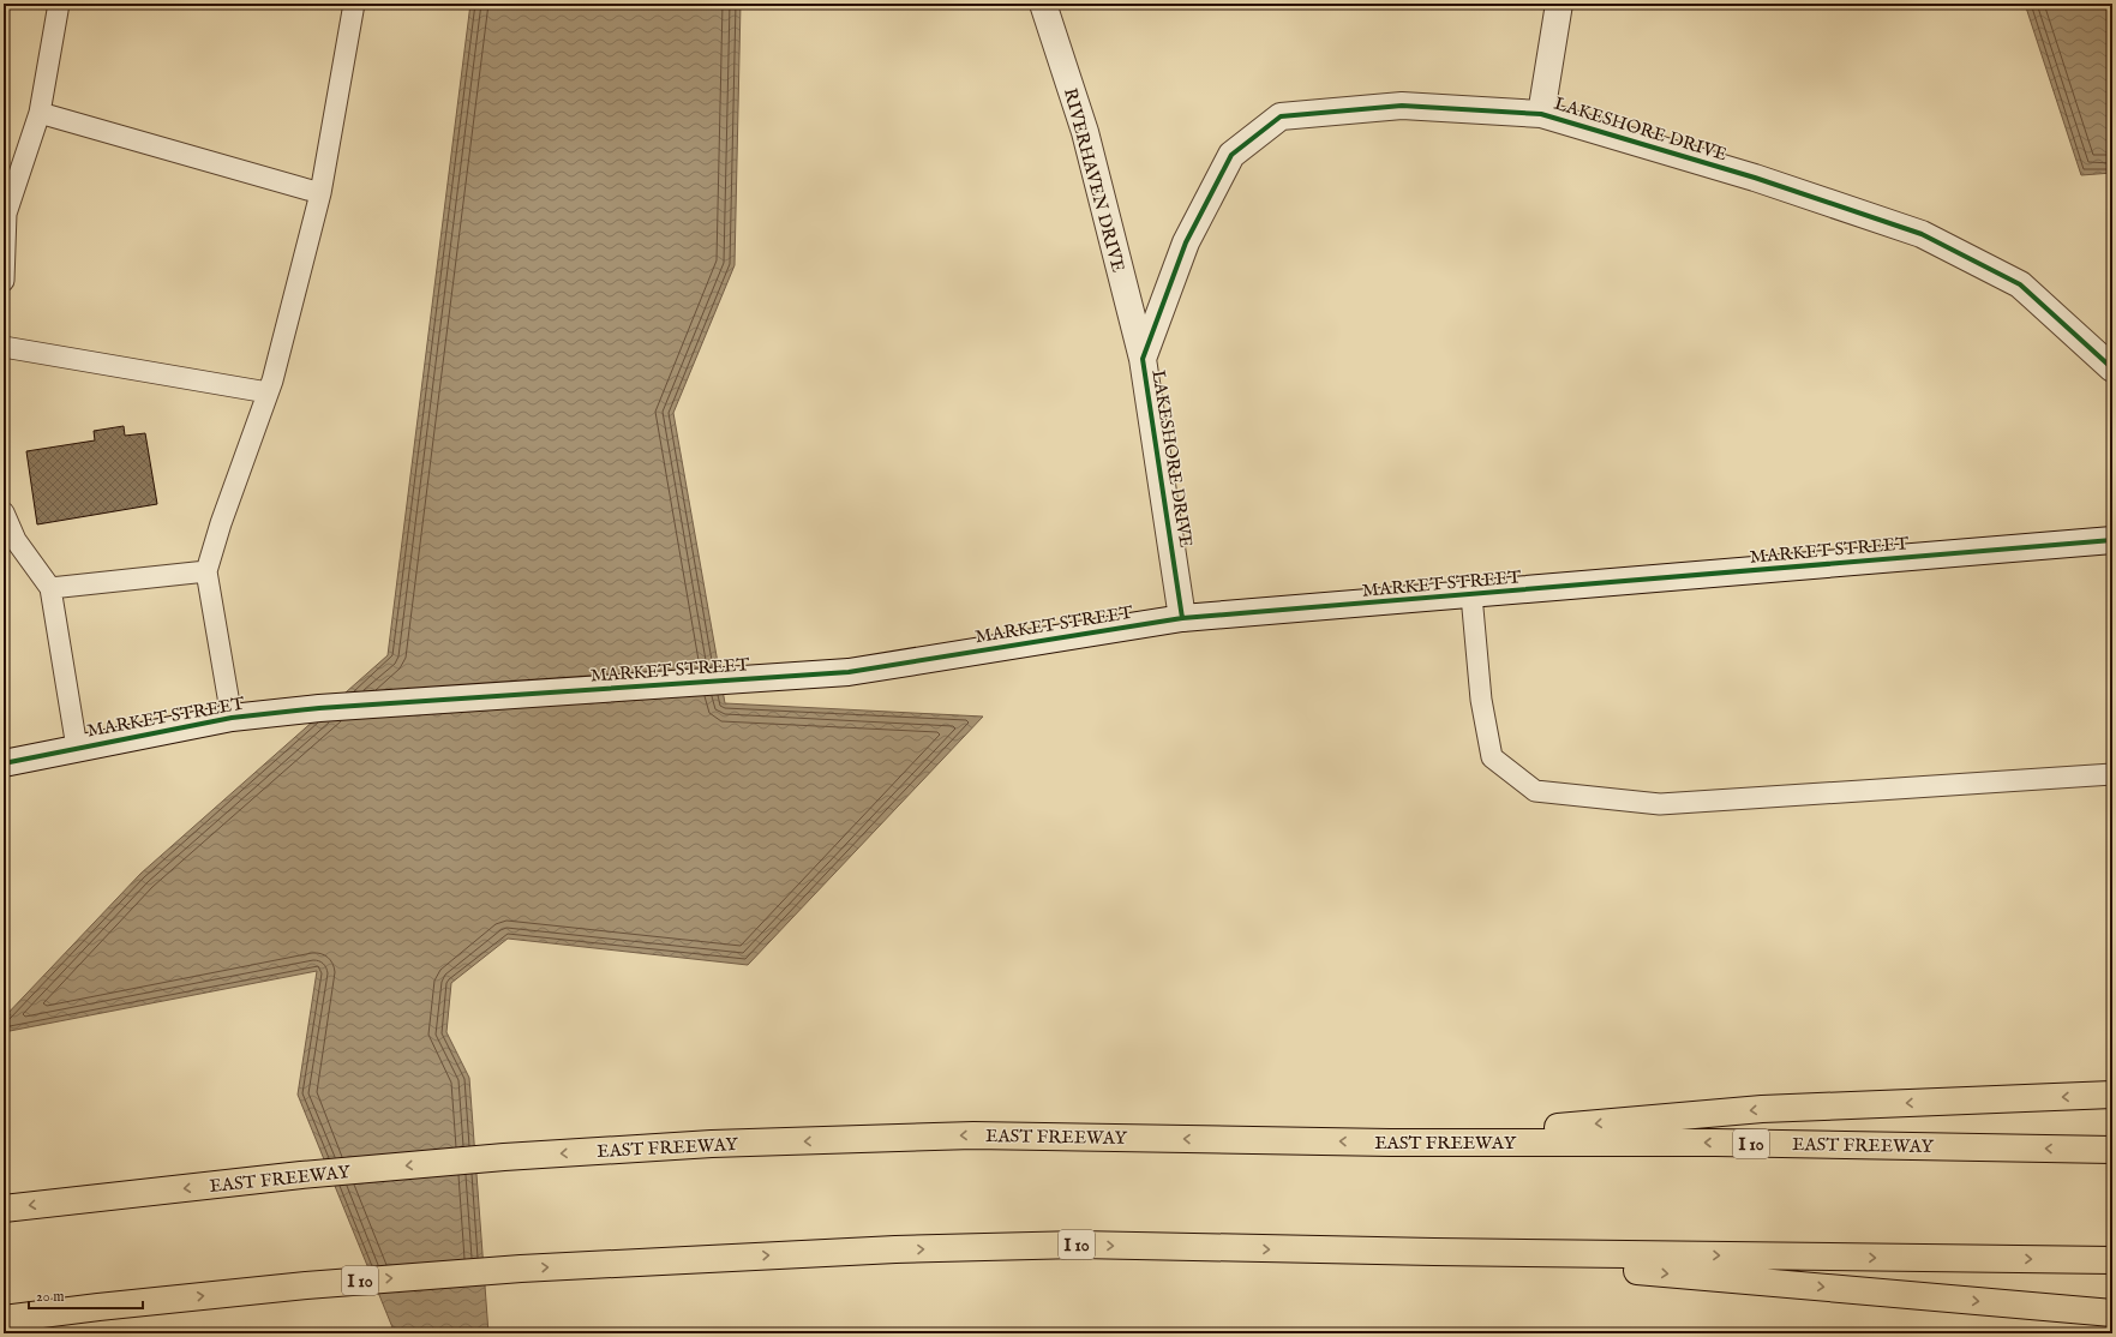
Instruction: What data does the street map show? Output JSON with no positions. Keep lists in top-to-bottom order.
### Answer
{
  "streets": {
    "highway": ["EAST FREEWAY", "I 10"],
    "street": ["LAKESHORE DRIVE", "RIVERHAVEN DRIVE", "MARKET STREET"]
  },
  "crossings": [
    ["LAKESHORE DRIVE", "RIVERHAVEN DRIVE"],
    ["LAKESHORE DRIVE", "MARKET STREET"]
  ],
  "scale_bar": "20 m"
}
